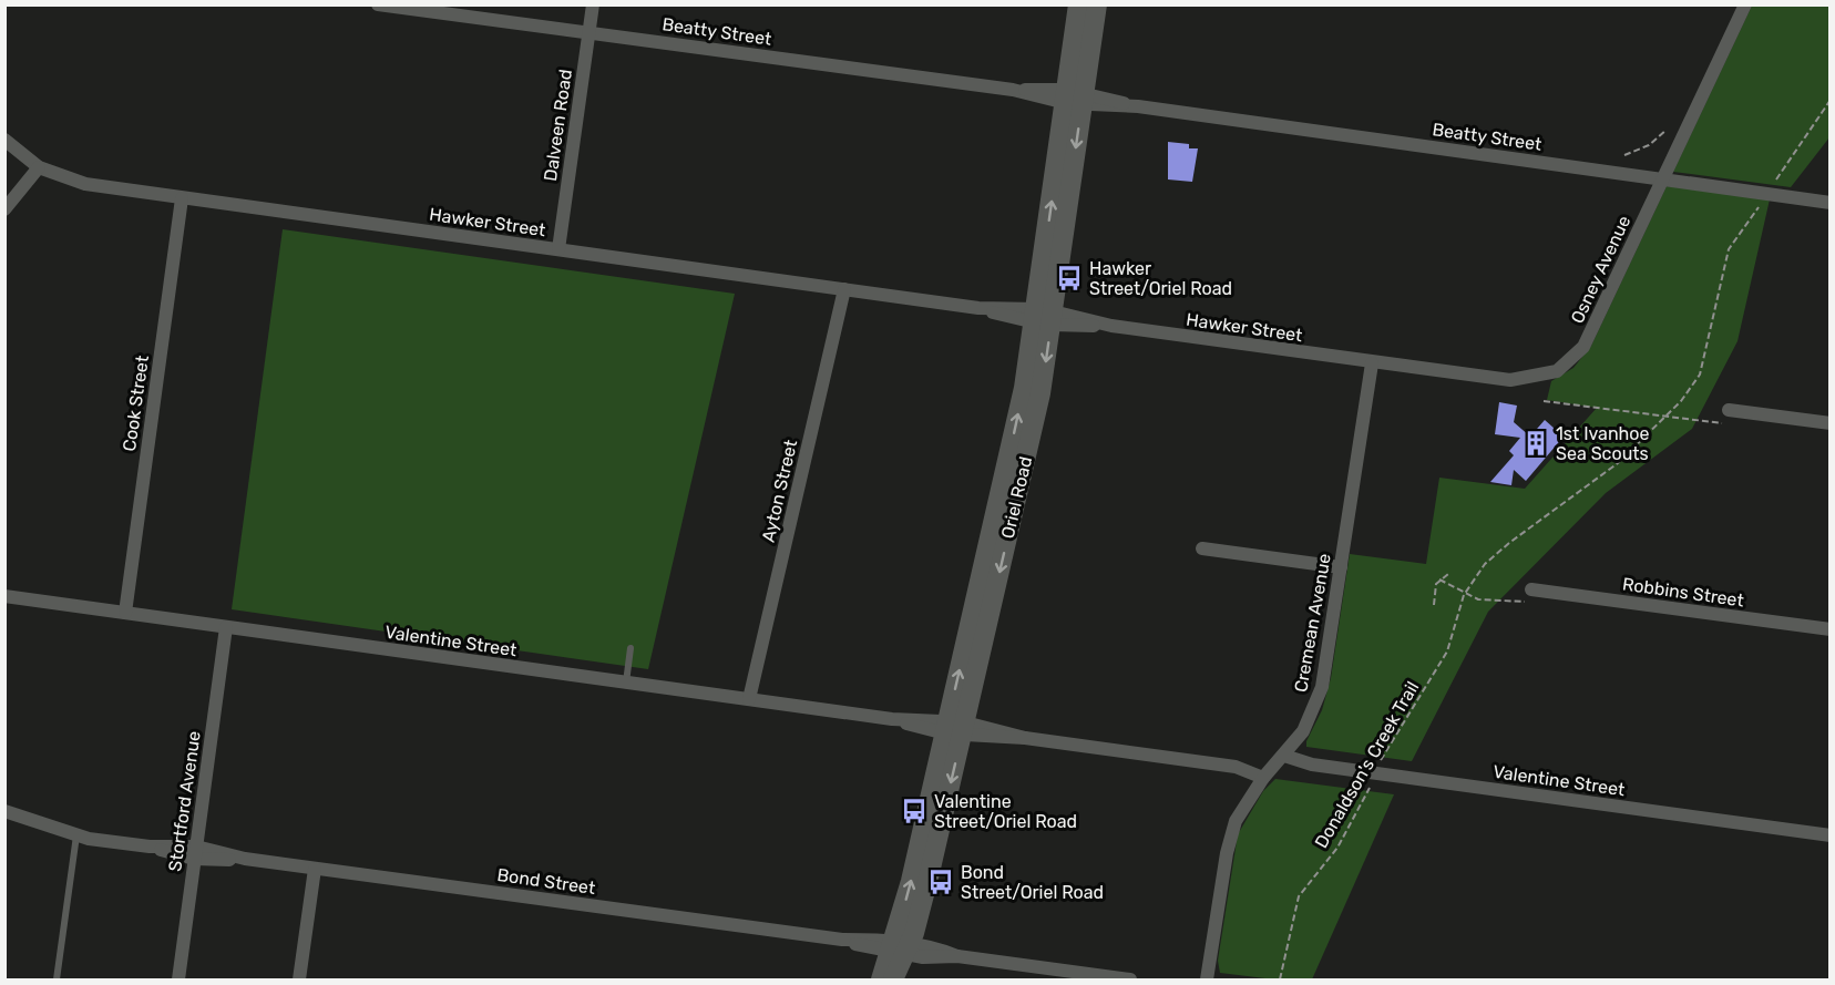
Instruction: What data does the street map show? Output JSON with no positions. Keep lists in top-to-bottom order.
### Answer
{
  "streets": {
    "main road": ["Oriel Road"],
    "street": [
      "Beatty Street",
      "Dalveen Road",
      "Hawker Street",
      "Osney Avenue",
      "Cook Street",
      "Ayton Street",
      "Robbins Street",
      "Cremean Avenue",
      "Valentine Street",
      "Stortford Avenue",
      "Bond Street"
    ],
    "path": ["Donaldson's Creek Trail"]
  },
  "crossings": [
    ["Beatty Street", "Dalveen Road"],
    ["Beatty Street", "Osney Avenue"],
    ["Beatty Street", "Oriel Road"],
    ["Beatty Street", "Donaldson's Creek Trail"],
    ["Dalveen Road", "Hawker Street"],
    ["Hawker Street", "Osney Avenue"],
    ["Hawker Street", "Cook Street"],
    ["Hawker Street", "Ayton Street"],
    ["Hawker Street", "Oriel Road"],
    ["Hawker Street", "Cremean Avenue"],
    ["Osney Avenue", "Cremean Avenue"],
    ["Cook Street", "Valentine Street"],
    ["Ayton Street", "Valentine Street"],
    ["Oriel Road", "Valentine Street"],
    ["Oriel Road", "Bond Street"],
    ["Cremean Avenue", "Valentine Street"],
    ["Valentine Street", "Donaldson's Creek Trail"],
    ["Valentine Street", "Stortford Avenue"],
    ["Stortford Avenue", "Bond Street"]
  ],
  "places": {
    "bus stop": ["Hawker Street/Oriel Road", "Valentine Street/Oriel Road", "Bond Street/Oriel Road"],
    "building": ["1st Ivanhoe Sea Scouts"]
  }
}
